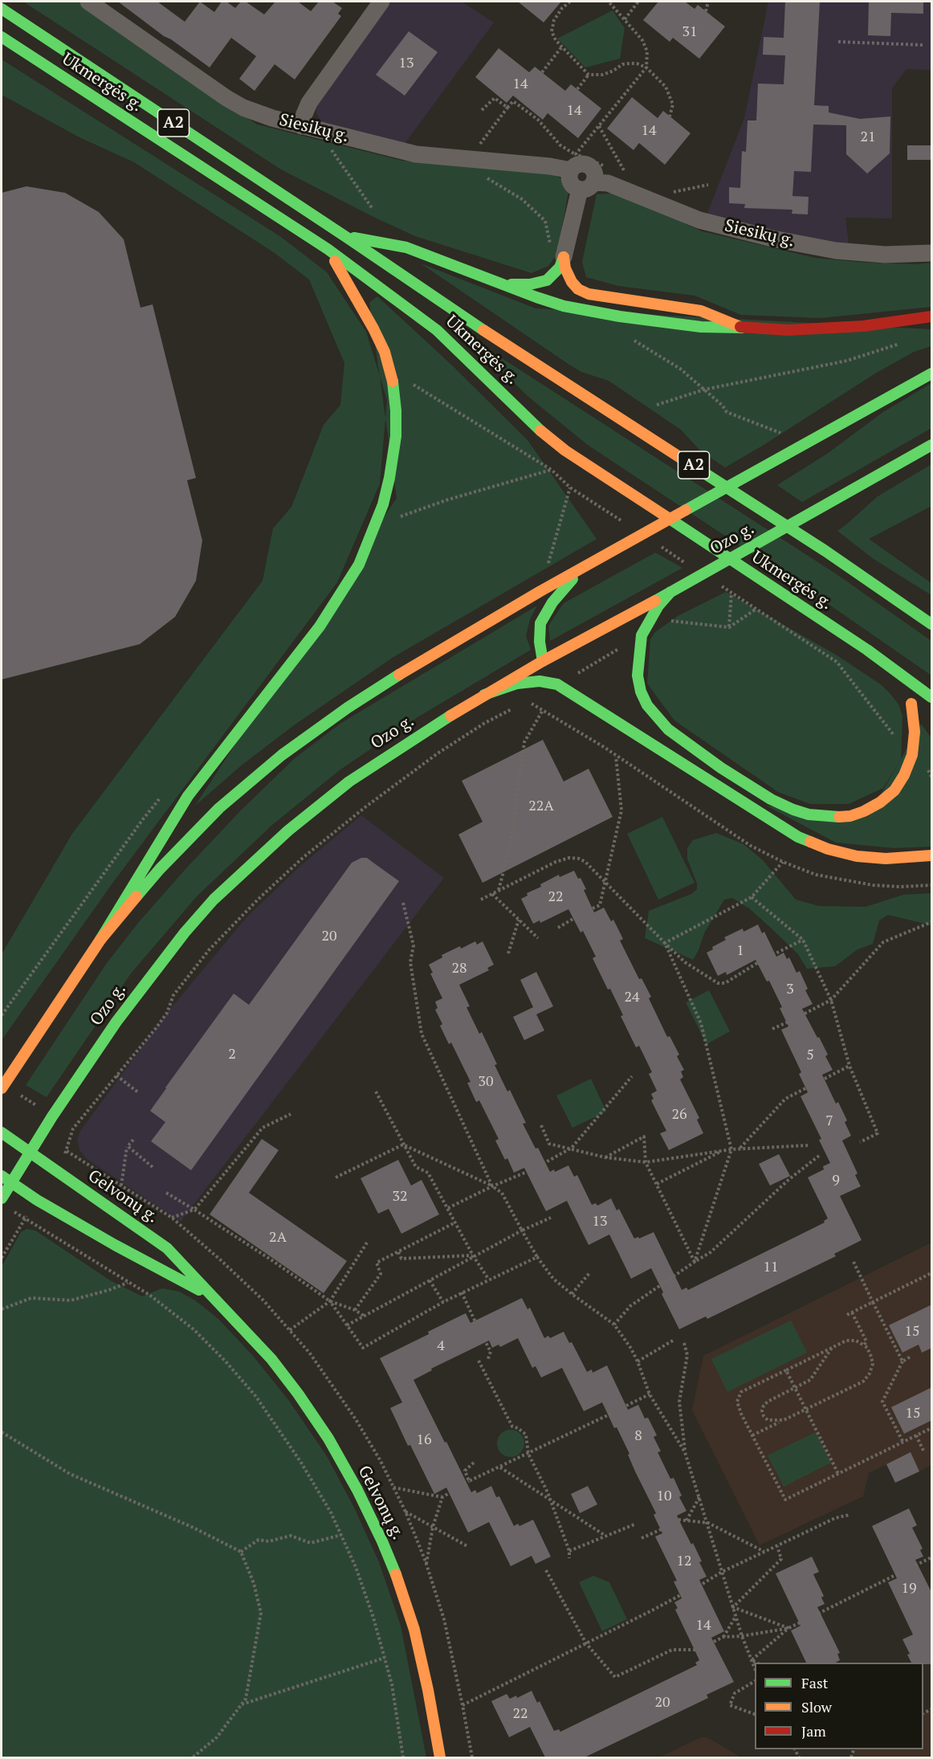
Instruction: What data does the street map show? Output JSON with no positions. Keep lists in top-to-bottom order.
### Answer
{
  "streets": {
    "main road": [
      "Ukmergės g.",
      "A2",
      "Ozo g.",
      "Gelvonų g."
    ],
    "street": ["Siesikų g."]
  },
  "crossings": [
    ["Ozo g.", "Gelvonų g."]
  ],
  "house_numbers": [
    "31",
    "13",
    "14",
    "14",
    "14",
    "21",
    "22A",
    "22",
    "20",
    "1",
    "28",
    "3",
    "24",
    "2",
    "5",
    "30",
    "26",
    "7",
    "9",
    "32",
    "13",
    "2A",
    "11",
    "15",
    "4",
    "15",
    "8",
    "16",
    "10",
    "12",
    "19",
    "14",
    "20",
    "22"
  ],
  "legend": ["Fast", "Slow", "Jam"]
}
